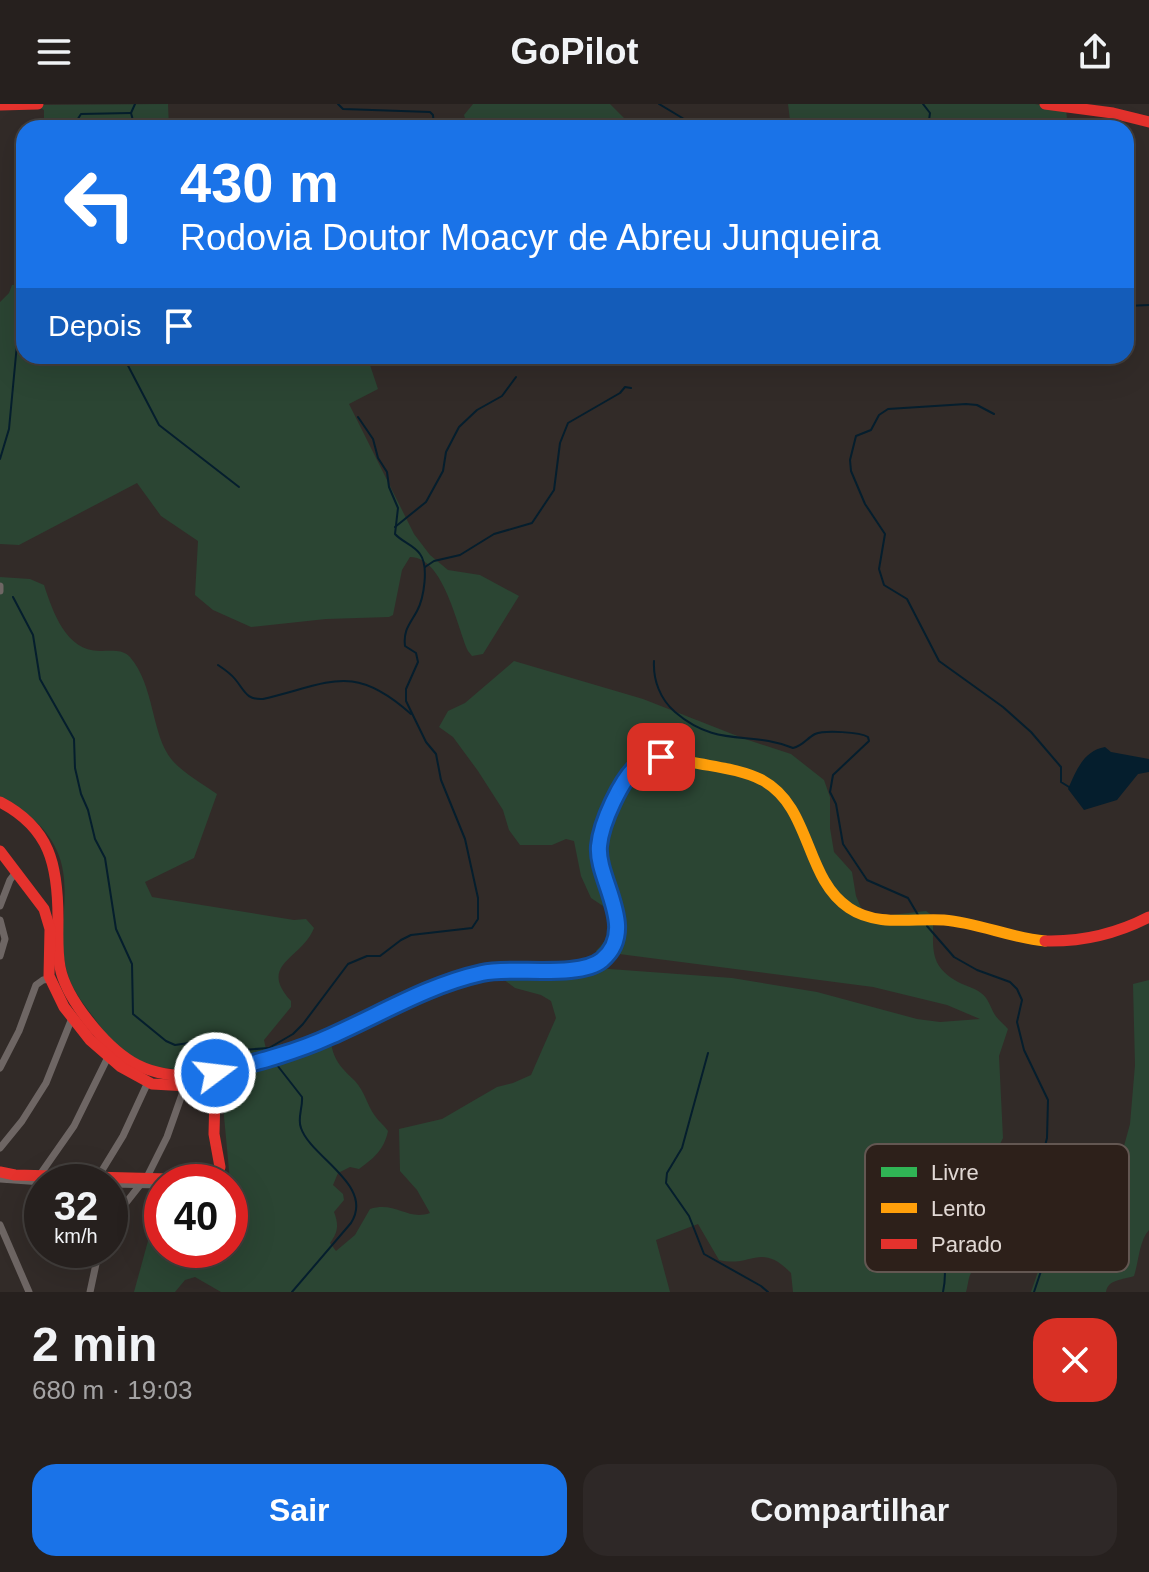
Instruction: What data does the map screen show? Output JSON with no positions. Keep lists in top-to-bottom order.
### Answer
{
  "legend": ["Livre", "Lento", "Parado"],
  "page": {
    "header": "GoPilot",
    "turn": ["430 m", "Rodovia Doutor Moacyr de Abreu Junqueira"],
    "then": "Depois",
    "speed": "32 km/h",
    "limit": "40",
    "heading": ["2 min", "680 m · 19:03"],
    "buttons": ["Sair", "Compartilhar"]
  }
}
